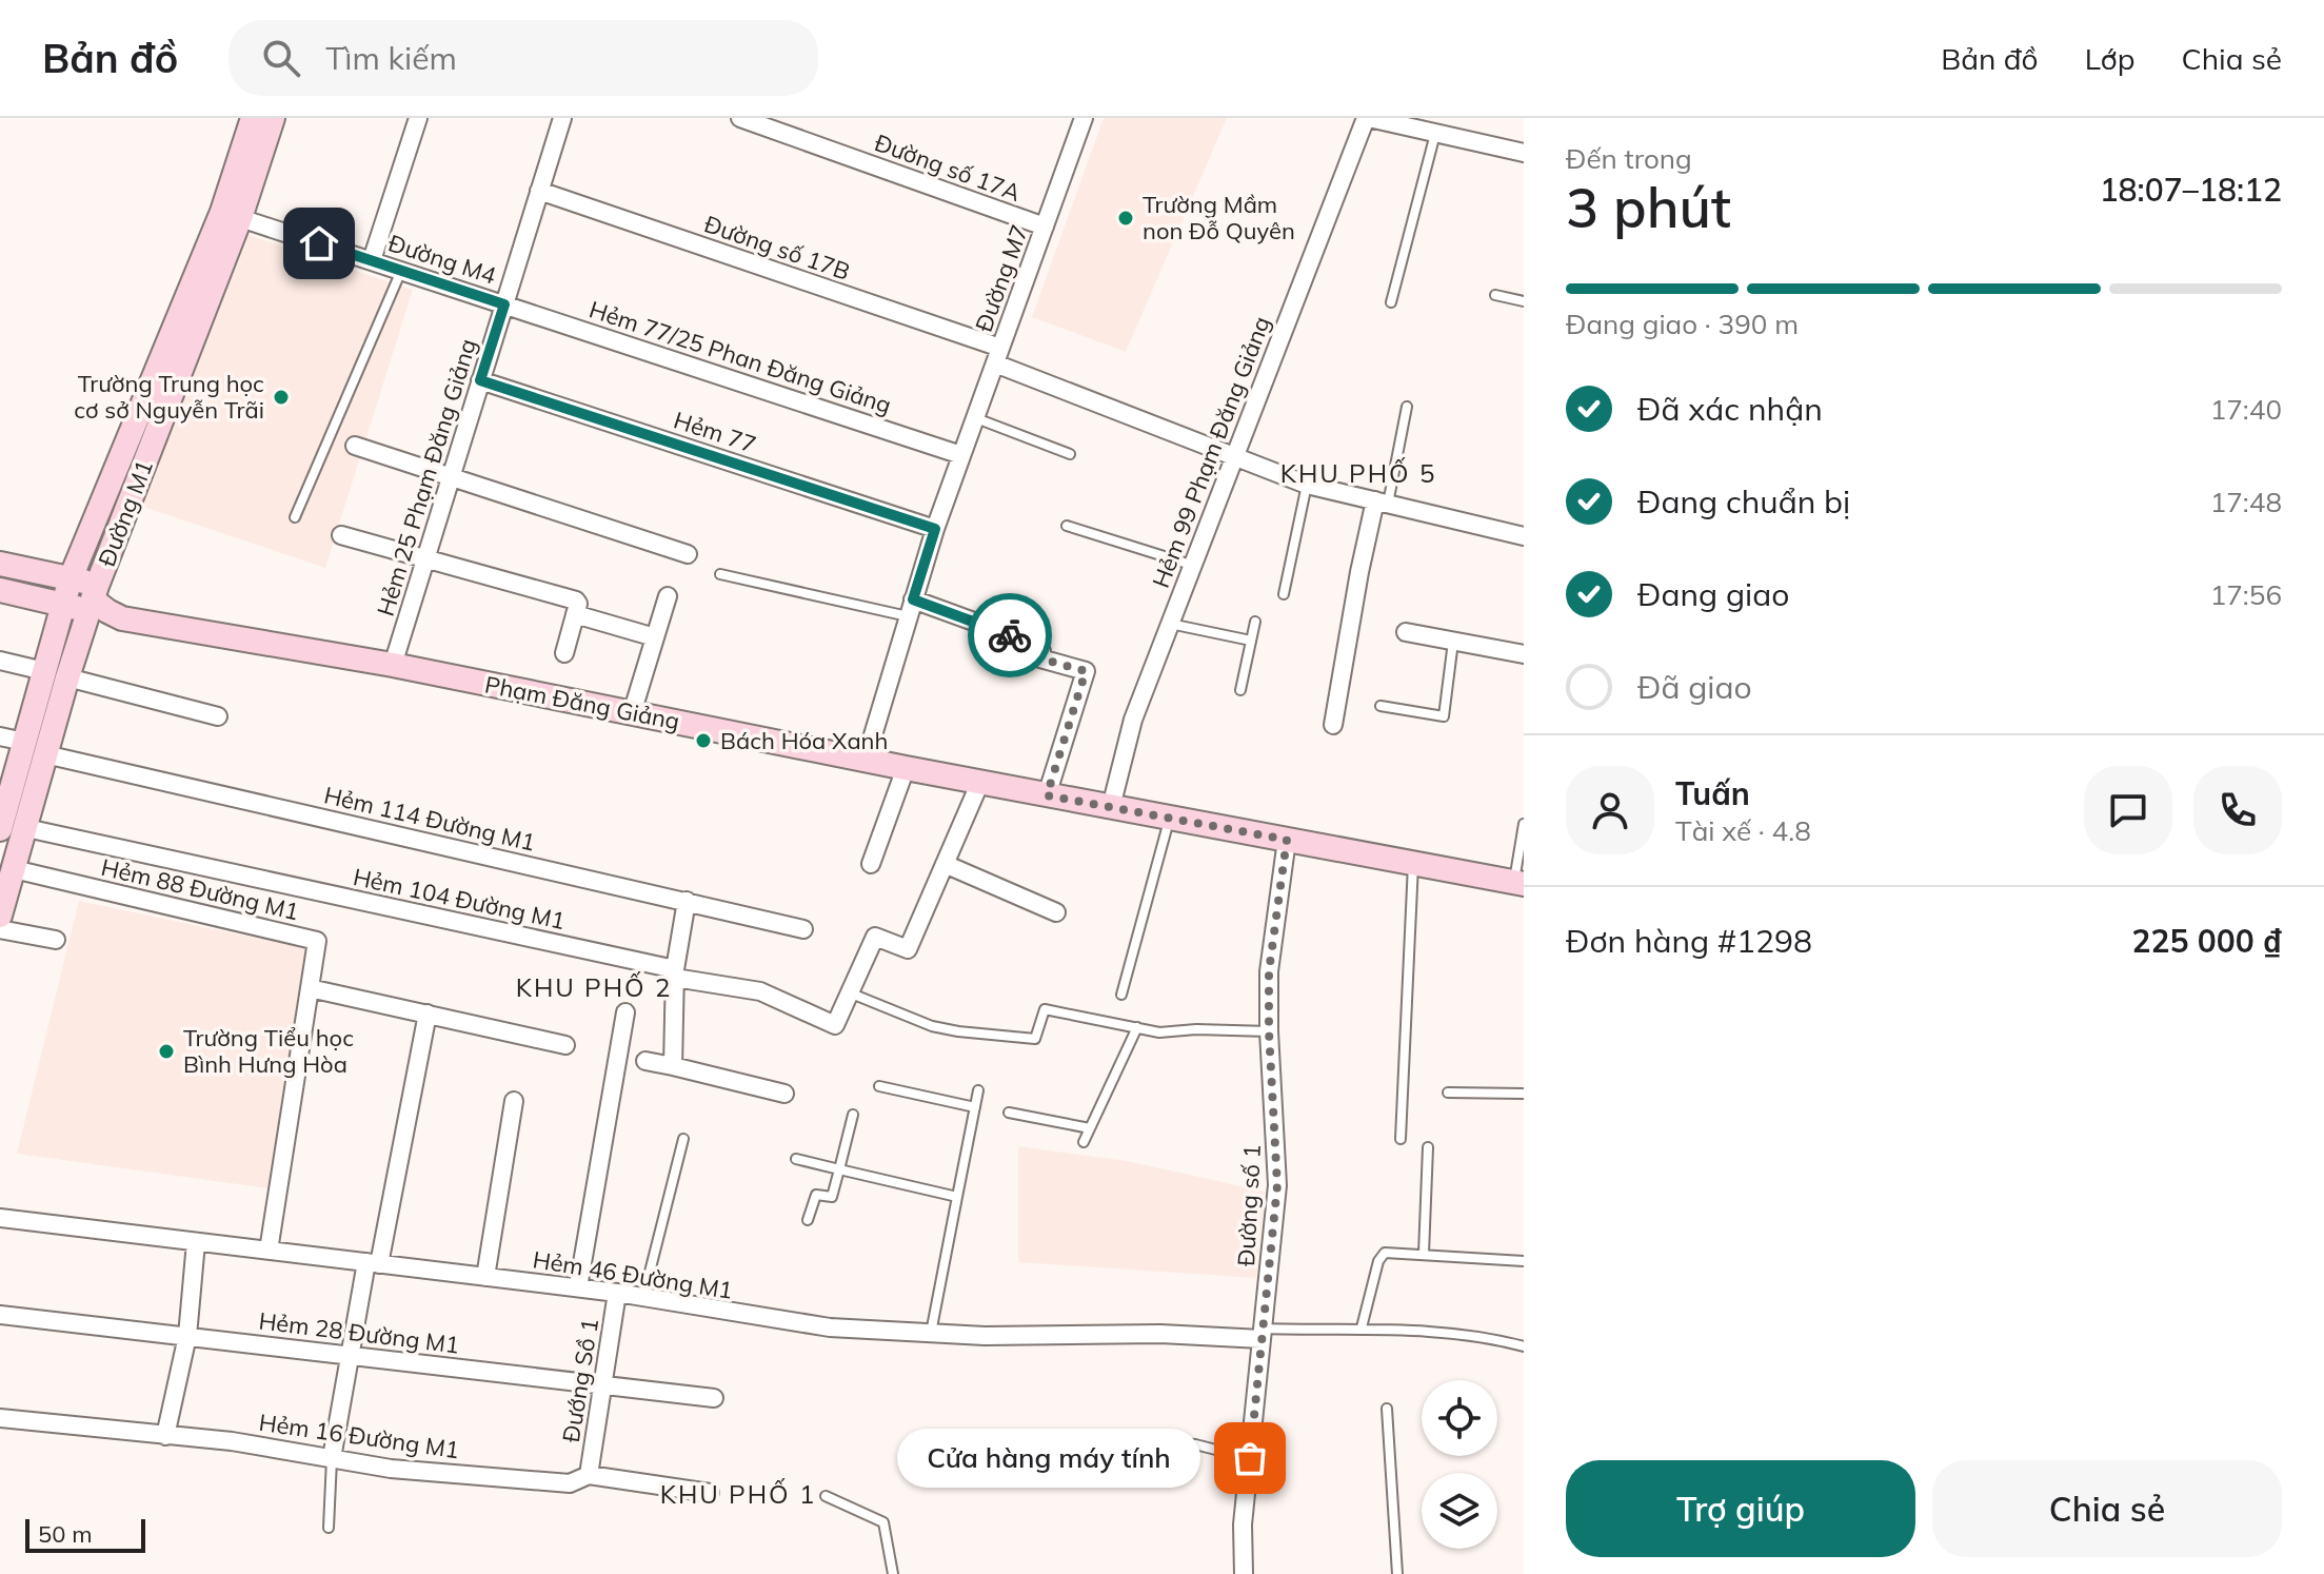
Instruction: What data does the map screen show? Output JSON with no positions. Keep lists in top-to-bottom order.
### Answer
{
  "streets": {
    "street": [
      "Đường số 17A",
      "Đường số 17B",
      "Đường M4",
      "Đường M7",
      "Hẻm 77/25 Phan Đăng Giảng",
      "Hẻm 77",
      "Hẻm 99 Phạm Đăng Giảng",
      "Hẻm 25 Phạm Đăng Giảng",
      "Đường M1",
      "Phạm Đăng Giảng",
      "Hẻm 114 Đường M1",
      "Hẻm 88 Đường M1",
      "Hẻm 104 Đường M1",
      "Đường số 1",
      "Hẻm 46 Đường M1",
      "Hẻm 28 Đường M1",
      "Đướng Sồ 1",
      "Hẻm 16 Đường M1"
    ]
  },
  "crossings": [
    ["Đường số 17A", "Đường M7"],
    ["Đường số 17B", "Đường M7"],
    ["Đường số 17B", "Hẻm 99 Phạm Đăng Giảng"],
    ["Đường số 17B", "Hẻm 25 Phạm Đăng Giảng"],
    ["Đường M4", "Hẻm 77/25 Phan Đăng Giảng"],
    ["Đường M4", "Hẻm 25 Phạm Đăng Giảng"],
    ["Đường M4", "Đường M1"],
    ["Đường M7", "Hẻm 77/25 Phan Đăng Giảng"],
    ["Đường M7", "Hẻm 77"],
    ["Đường M7", "Phạm Đăng Giảng"],
    ["Hẻm 77/25 Phan Đăng Giảng", "Hẻm 25 Phạm Đăng Giảng"],
    ["Hẻm 77", "Hẻm 25 Phạm Đăng Giảng"],
    ["Hẻm 99 Phạm Đăng Giảng", "Phạm Đăng Giảng"],
    ["Hẻm 25 Phạm Đăng Giảng", "Phạm Đăng Giảng"],
    ["Đường M1", "Phạm Đăng Giảng"],
    ["Đường M1", "Hẻm 114 Đường M1"],
    ["Đường M1", "Hẻm 88 Đường M1"],
    ["Đường M1", "Hẻm 104 Đường M1"],
    ["Phạm Đăng Giảng", "Đường số 1"],
    ["Hẻm 88 Đường M1", "Hẻm 46 Đường M1"],
    ["Đường số 1", "Hẻm 46 Đường M1"],
    ["Hẻm 46 Đường M1", "Đướng Sồ 1"],
    ["Hẻm 28 Đường M1", "Đướng Sồ 1"],
    ["Đướng Sồ 1", "Hẻm 16 Đường M1"]
  ],
  "districts": ["KHU PHỐ 5", "KHU PHỐ 2", "KHU PHỐ 1"],
  "places": [
    "Trường Mầm non Đỗ Quyên",
    "Trường Trung học cơ sở Nguyễn Trãi",
    "Bách Hóa Xanh",
    "Trường Tiểu học Bình Hưng Hòa",
    "Cửa hàng máy tính"
  ],
  "scale_bar": "50 m",
  "page": {
    "header": "Bản đồ",
    "search": "Tìm kiếm",
    "nav": ["Bản đồ", "Lớp", "Chia sẻ"],
    "heading": ["3 phút", "Đến trong", "18:07–18:12"],
    "panel": [
      "Tuấn",
      "Tài xế · 4.8",
      "Đơn hàng #1298",
      "225 000 ₫"
    ],
    "bar": "Đang giao · 390 m",
    "list": [
      ["Đã xác nhận", "17:40"],
      ["Đang chuẩn bị", "17:48"],
      ["Đang giao", "17:56"],
      "Đã giao"
    ],
    "bubble": "Cửa hàng máy tính",
    "buttons": ["Trợ giúp", "Chia sẻ"],
    "scale": "50 m"
  }
}
